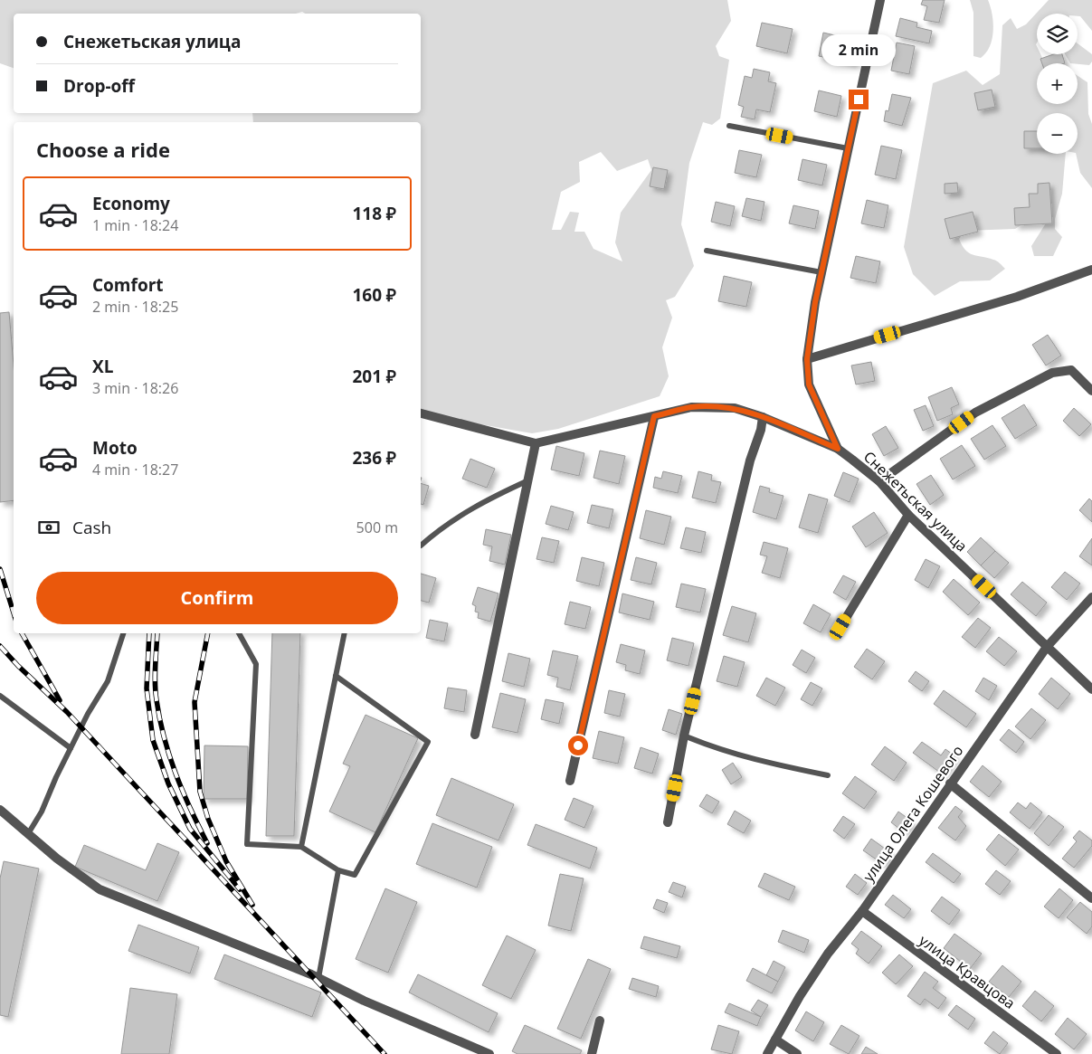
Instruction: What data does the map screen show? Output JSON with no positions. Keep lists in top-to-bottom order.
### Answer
{
  "streets": {
    "street": ["Снежетьская улица", "улица Олега Кошевого", "улица Кравцова"]
  },
  "crossings": [
    ["Снежетьская улица", "улица Олега Кошевого"],
    ["улица Олега Кошевого", "улица Кравцова"]
  ],
  "page": {
    "map_buttons": ["+", "−"],
    "banner": ["Снежетьская улица", "Drop-off"],
    "bubble": "2 min",
    "heading": "Choose a ride",
    "list": [
      {
        "name": "Economy",
        "note": "1 min · 18:24",
        "value": "118 ₽"
      },
      {
        "name": "Comfort",
        "note": "2 min · 18:25",
        "value": "160 ₽"
      },
      {
        "name": "XL",
        "note": "3 min · 18:26",
        "value": "201 ₽"
      },
      {
        "name": "Moto",
        "note": "4 min · 18:27",
        "value": "236 ₽"
      }
    ],
    "pay": ["Cash", "500 m"],
    "buttons": "Confirm"
  }
}
